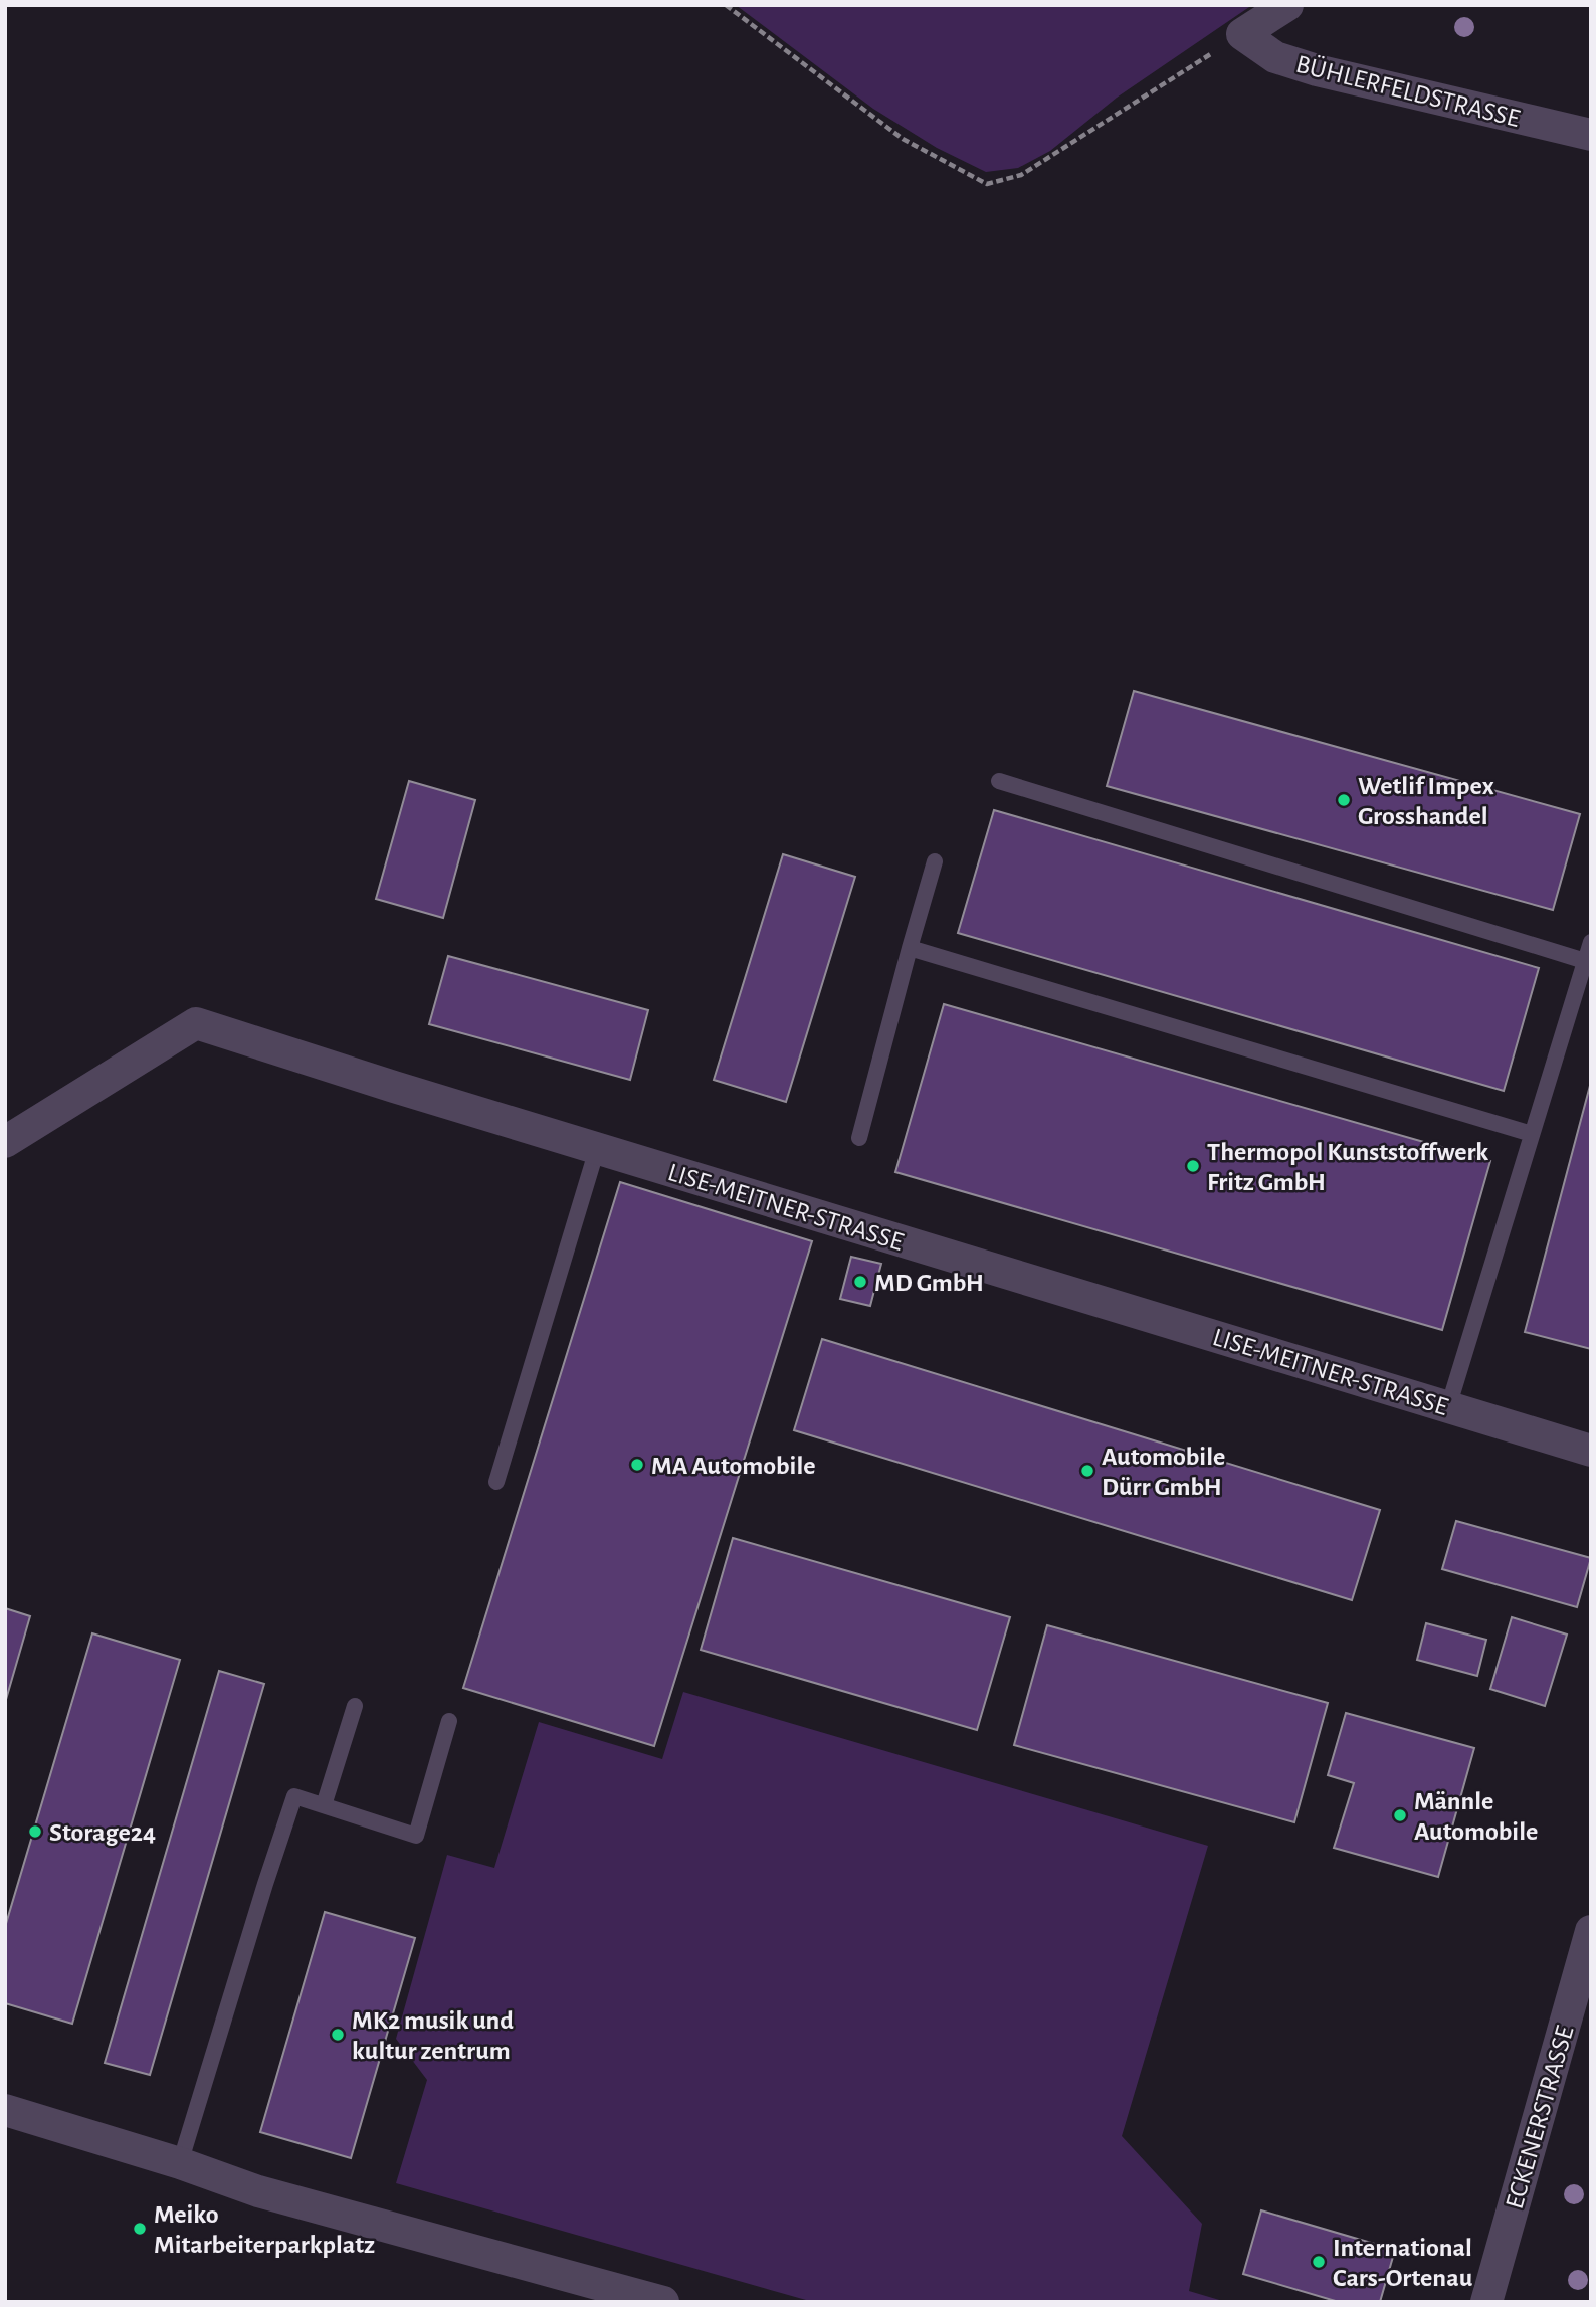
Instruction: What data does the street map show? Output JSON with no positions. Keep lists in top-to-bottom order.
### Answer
{
  "streets": {
    "street": ["BÜHLERFELDSTRASSE", "LISE-MEITNER-STRASSE", "ECKENERSTRASSE"]
  },
  "places": [
    "Wetlif Impex Grosshandel",
    "Thermopol Kunststoffwerk Fritz GmbH",
    "MD GmbH",
    "MA Automobile",
    "Automobile Dürr GmbH",
    "Männle Automobile",
    "Storage24",
    "MK2 musik und kultur zentrum",
    "Meiko Mitarbeiterparkplatz",
    "International Cars-Ortenau"
  ]
}
